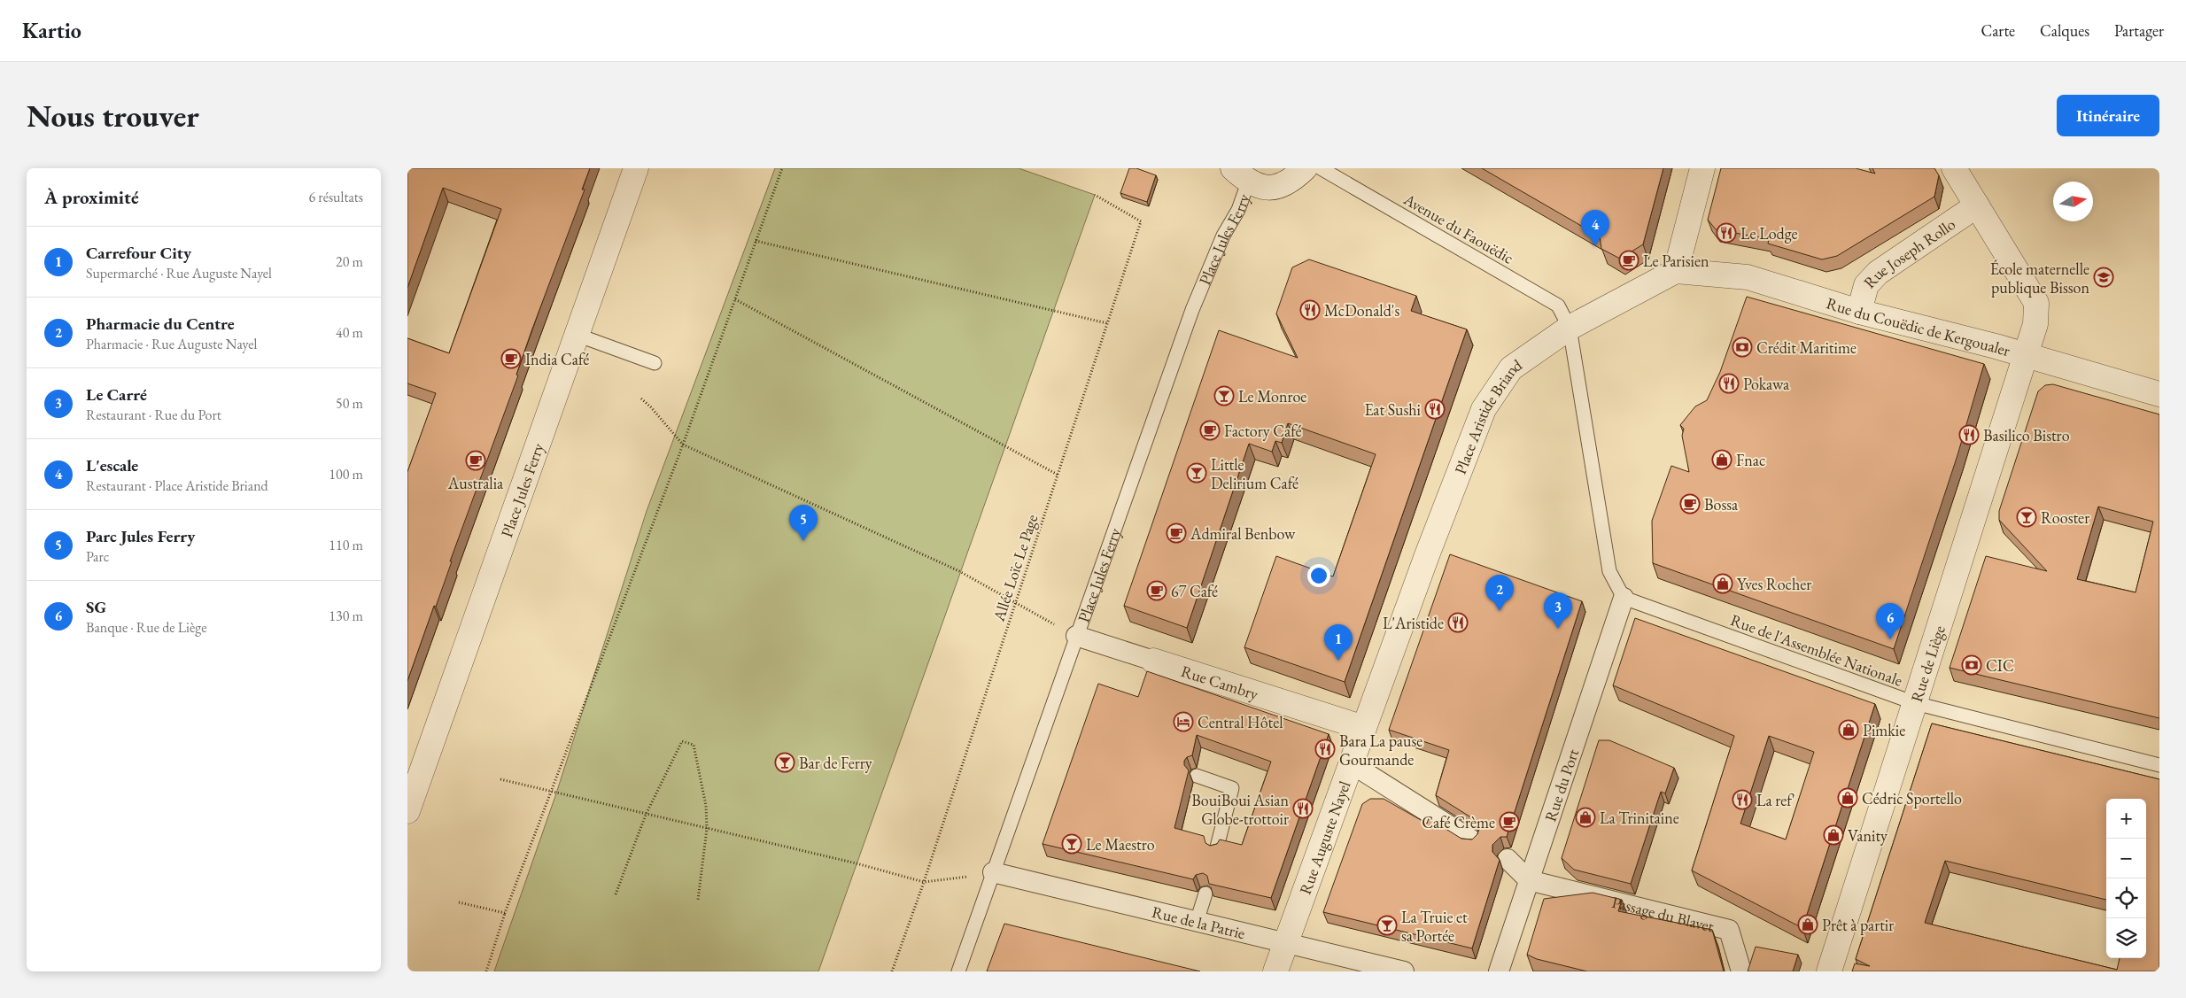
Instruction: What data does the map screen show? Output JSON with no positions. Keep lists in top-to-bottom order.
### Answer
{
  "streets": {
    "street": [
      "Place Jules Ferry",
      "Rue Joseph Rollo",
      "Rue du Couëdic de Kergoualer",
      "Place Aristide Briand",
      "Rue de Liège",
      "Rue Cambry",
      "Rue du Port",
      "Rue Auguste Nayel",
      "Passage du Blavet",
      "Rue de la Patrie"
    ],
    "lane": ["Avenue du Faouëdic", "Rue de l'Assemblée Nationale"],
    "path": ["Allée Loïc Le Page"]
  },
  "crossings": [
    ["Avenue du Faouëdic", "Place Aristide Briand"],
    ["Place Jules Ferry", "Rue Cambry"],
    ["Place Jules Ferry", "Rue de la Patrie"],
    ["Rue Joseph Rollo", "Rue du Couëdic de Kergoualer"],
    ["Rue Joseph Rollo", "Rue de Liège"],
    ["Rue du Couëdic de Kergoualer", "Place Aristide Briand"],
    ["Rue du Couëdic de Kergoualer", "Rue de Liège"],
    ["Place Aristide Briand", "Rue Auguste Nayel"],
    ["Rue de l'Assemblée Nationale", "Rue de Liège"],
    ["Rue de l'Assemblée Nationale", "Rue du Port"],
    ["Rue Cambry", "Rue Auguste Nayel"],
    ["Rue du Port", "Passage du Blavet"],
    ["Rue Auguste Nayel", "Rue de la Patrie"]
  ],
  "places": {
    "restaurant": [
      "Le Lodge",
      "McDonald's",
      "Pokawa",
      "Eat Sushi",
      "Basilico Bistro",
      "L'Aristide",
      "Bara La pause Gourmande",
      "La ref'",
      "BouiBoui Asian Globe-trottoir"
    ],
    "cafe": [
      "Le Parisien",
      "India Café",
      "Factory Café",
      "Australia",
      "Bossa",
      "Admiral Benbow",
      "67 Café",
      "Café Crème"
    ],
    "school or university": ["École maternelle publique Bisson"],
    "bank": ["Crédit Maritime", "CIC"],
    "bar": [
      "Le Monroe",
      "Little Delirium Café",
      "Rooster",
      "Bar de Ferry",
      "Le Maestro",
      "La Truie et sa Portée"
    ],
    "shop": [
      "Fnac",
      "Yves Rocher",
      "Pimkie",
      "Cédric Sportello",
      "La Trinitaine",
      "Vanity",
      "Prêt à partir"
    ],
    "hotel": ["Central Hôtel"]
  },
  "north": "right",
  "page": {
    "header": "Kartio",
    "nav": ["Carte", "Calques", "Partager"],
    "buttons": "Itinéraire",
    "title": "Nous trouver",
    "heading": ["À proximité", "6 résultats"],
    "pins": [
      "4",
      "5",
      "2",
      "3",
      "6",
      "1"
    ],
    "list": [
      {
        "mark": "1",
        "name": "Carrefour City",
        "note": "Supermarché · Rue Auguste Nayel",
        "value": "20 m"
      },
      {
        "mark": "2",
        "name": "Pharmacie du Centre",
        "note": "Pharmacie · Rue Auguste Nayel",
        "value": "40 m"
      },
      {
        "mark": "3",
        "name": "Le Carré",
        "note": "Restaurant · Rue du Port",
        "value": "50 m"
      },
      {
        "mark": "4",
        "name": "L'escale",
        "note": "Restaurant · Place Aristide Briand",
        "value": "100 m"
      },
      {
        "mark": "5",
        "name": "Parc Jules Ferry",
        "note": "Parc",
        "value": "110 m"
      },
      {
        "mark": "6",
        "name": "SG",
        "note": "Banque · Rue de Liège",
        "value": "130 m"
      }
    ],
    "map_buttons": ["+", "−"]
  }
}
